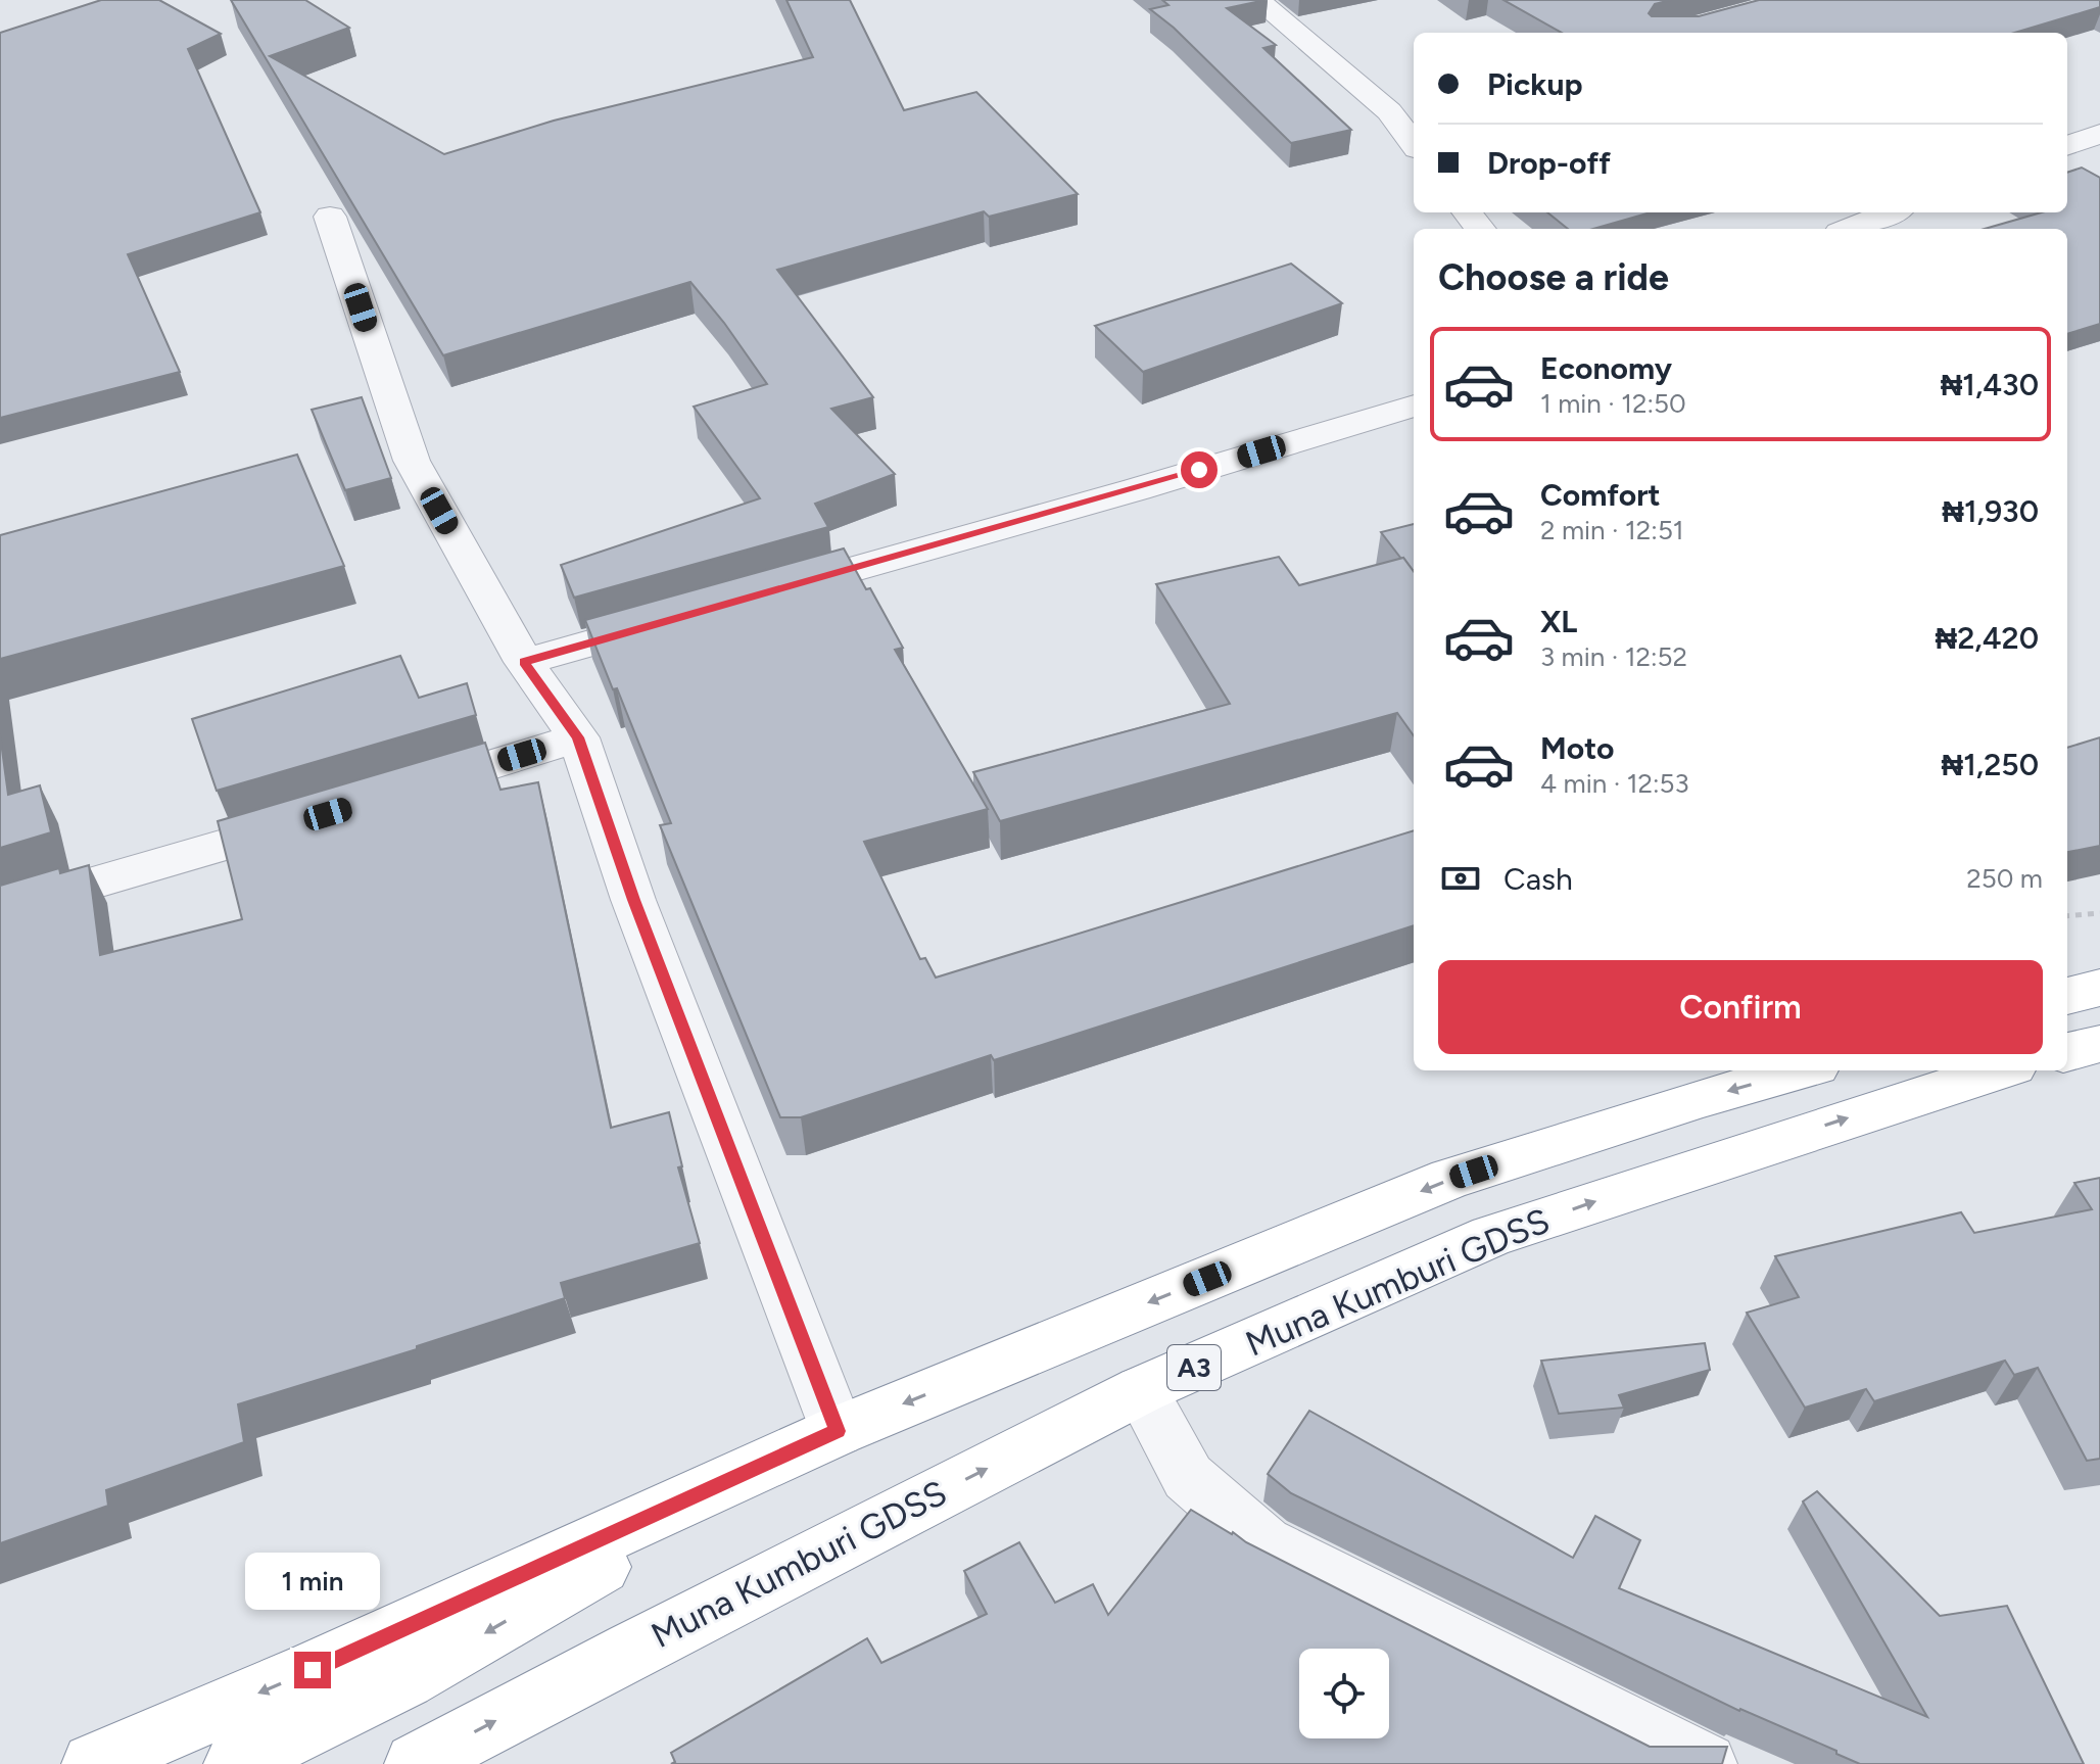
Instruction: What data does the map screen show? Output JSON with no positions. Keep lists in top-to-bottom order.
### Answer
{
  "streets": {
    "highway": ["Muna Kumburi GDSS", "A3"]
  },
  "page": {
    "banner": ["Pickup", "Drop-off"],
    "heading": "Choose a ride",
    "list": [
      {
        "name": "Economy",
        "note": "1 min · 12:50",
        "value": "₦1,430"
      },
      {
        "name": "Comfort",
        "note": "2 min · 12:51",
        "value": "₦1,930"
      },
      {
        "name": "XL",
        "note": "3 min · 12:52",
        "value": "₦2,420"
      },
      {
        "name": "Moto",
        "note": "4 min · 12:53",
        "value": "₦1,250"
      }
    ],
    "pay": ["Cash", "250 m"],
    "buttons": "Confirm",
    "bubble": "1 min"
  }
}
